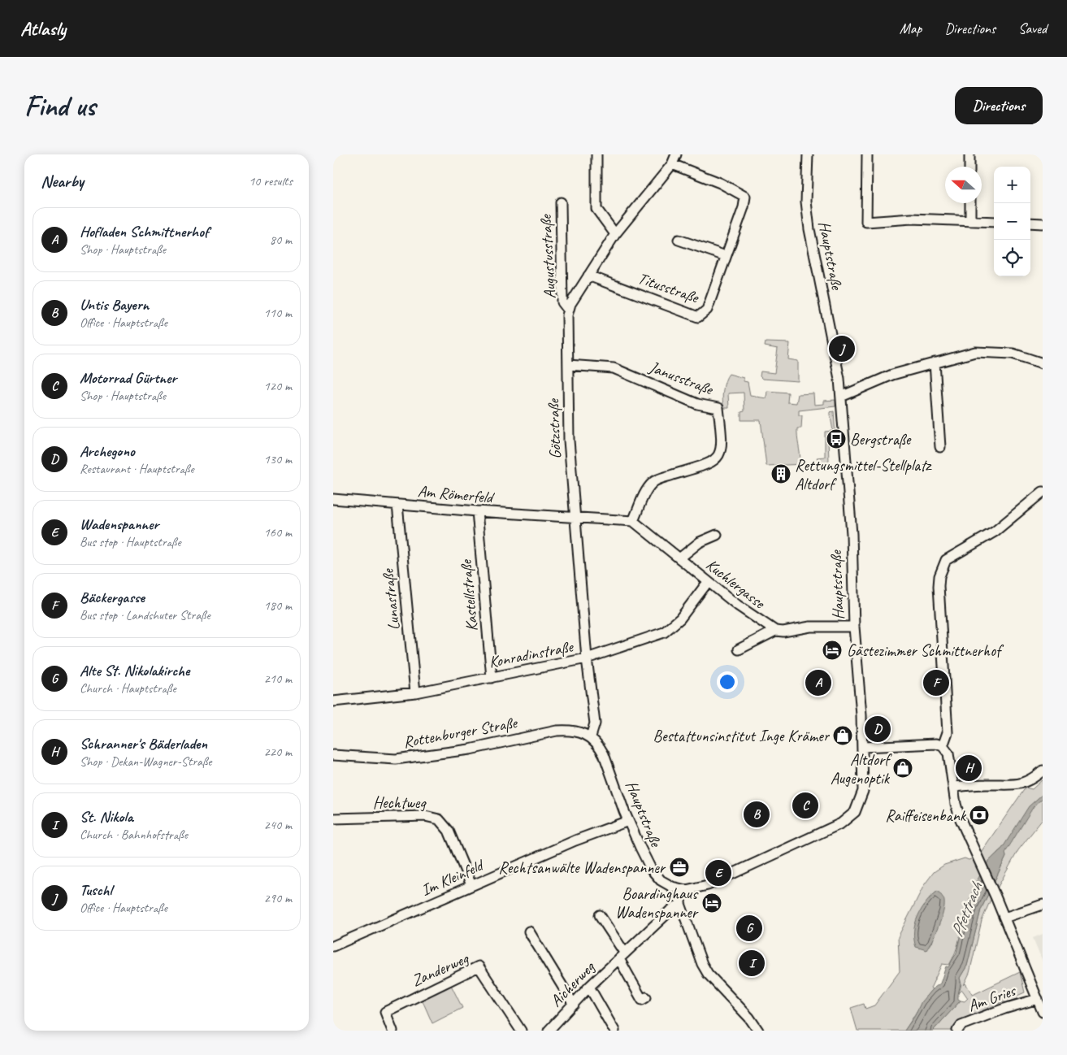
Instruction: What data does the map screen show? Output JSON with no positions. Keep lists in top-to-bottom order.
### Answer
{
  "streets": {
    "street": [
      "Hauptstraße",
      "Augustusstraße",
      "Titusstraße",
      "Janusstraße",
      "Götzstraße",
      "Am Römerfeld",
      "Kuchlergasse",
      "Kastellstraße",
      "Lunastraße",
      "Konradinstraße",
      "Rottenburger Straße",
      "Hechtweg",
      "Im Kleinfeld",
      "Zanderweg",
      "Aicherweg",
      "Am Gries"
    ]
  },
  "crossings": [
    ["Hauptstraße", "Götzstraße"],
    ["Hauptstraße", "Rottenburger Straße"],
    ["Hauptstraße", "Im Kleinfeld"],
    ["Augustusstraße", "Götzstraße"],
    ["Titusstraße", "Götzstraße"],
    ["Janusstraße", "Götzstraße"],
    ["Janusstraße", "Kuchlergasse"],
    ["Götzstraße", "Am Römerfeld"],
    ["Götzstraße", "Konradinstraße"],
    ["Götzstraße", "Rottenburger Straße"],
    ["Am Römerfeld", "Kastellstraße"],
    ["Am Römerfeld", "Lunastraße"],
    ["Kuchlergasse", "Konradinstraße"],
    ["Kastellstraße", "Konradinstraße"],
    ["Lunastraße", "Konradinstraße"],
    ["Hechtweg", "Im Kleinfeld"]
  ],
  "water": ["Pfettrach"],
  "places": {
    "bus stop": ["Bergstraße"],
    "building": ["Rettungsmittel-Stellplatz Altdorf"],
    "hotel": ["Gästezimmer Schmittnerhof", "Boardinghaus Wadenspanner"],
    "shop": ["Bestattunsinstitut Inge Krämer", "Altdorf Augenoptik"],
    "bank": ["Raiffeisenbank"],
    "office": ["Rechtsanwälte Wadenspanner"]
  },
  "north": "left",
  "page": {
    "header": "Atlasly",
    "nav": ["Map", "Directions", "Saved"],
    "buttons": "Directions",
    "title": "Find us",
    "heading": ["Nearby", "10 results"],
    "map_buttons": ["+", "−"],
    "list": [
      {
        "mark": "A",
        "name": "Hofladen Schmittnerhof",
        "note": "Shop · Hauptstraße",
        "value": "80 m"
      },
      {
        "mark": "B",
        "name": "Untis Bayern",
        "note": "Office · Hauptstraße",
        "value": "110 m"
      },
      {
        "mark": "C",
        "name": "Motorrad Gürtner",
        "note": "Shop · Hauptstraße",
        "value": "120 m"
      },
      {
        "mark": "D",
        "name": "Archegono",
        "note": "Restaurant · Hauptstraße",
        "value": "130 m"
      },
      {
        "mark": "E",
        "name": "Wadenspanner",
        "note": "Bus stop · Hauptstraße",
        "value": "160 m"
      },
      {
        "mark": "F",
        "name": "Bäckergasse",
        "note": "Bus stop · Landshuter Straße",
        "value": "180 m"
      },
      {
        "mark": "G",
        "name": "Alte St. Nikolakirche",
        "note": "Church · Hauptstraße",
        "value": "210 m"
      },
      {
        "mark": "H",
        "name": "Schranner's Bäderladen",
        "note": "Shop · Dekan-Wagner-Straße",
        "value": "220 m"
      },
      {
        "mark": "I",
        "name": "St. Nikola",
        "note": "Church · Bahnhofstraße",
        "value": "240 m"
      },
      {
        "mark": "J",
        "name": "Tuschl",
        "note": "Office · Hauptstraße",
        "value": "290 m"
      }
    ],
    "pins": [
      "J",
      "A",
      "F",
      "D",
      "H",
      "C",
      "B",
      "E",
      "G",
      "I"
    ]
  }
}
